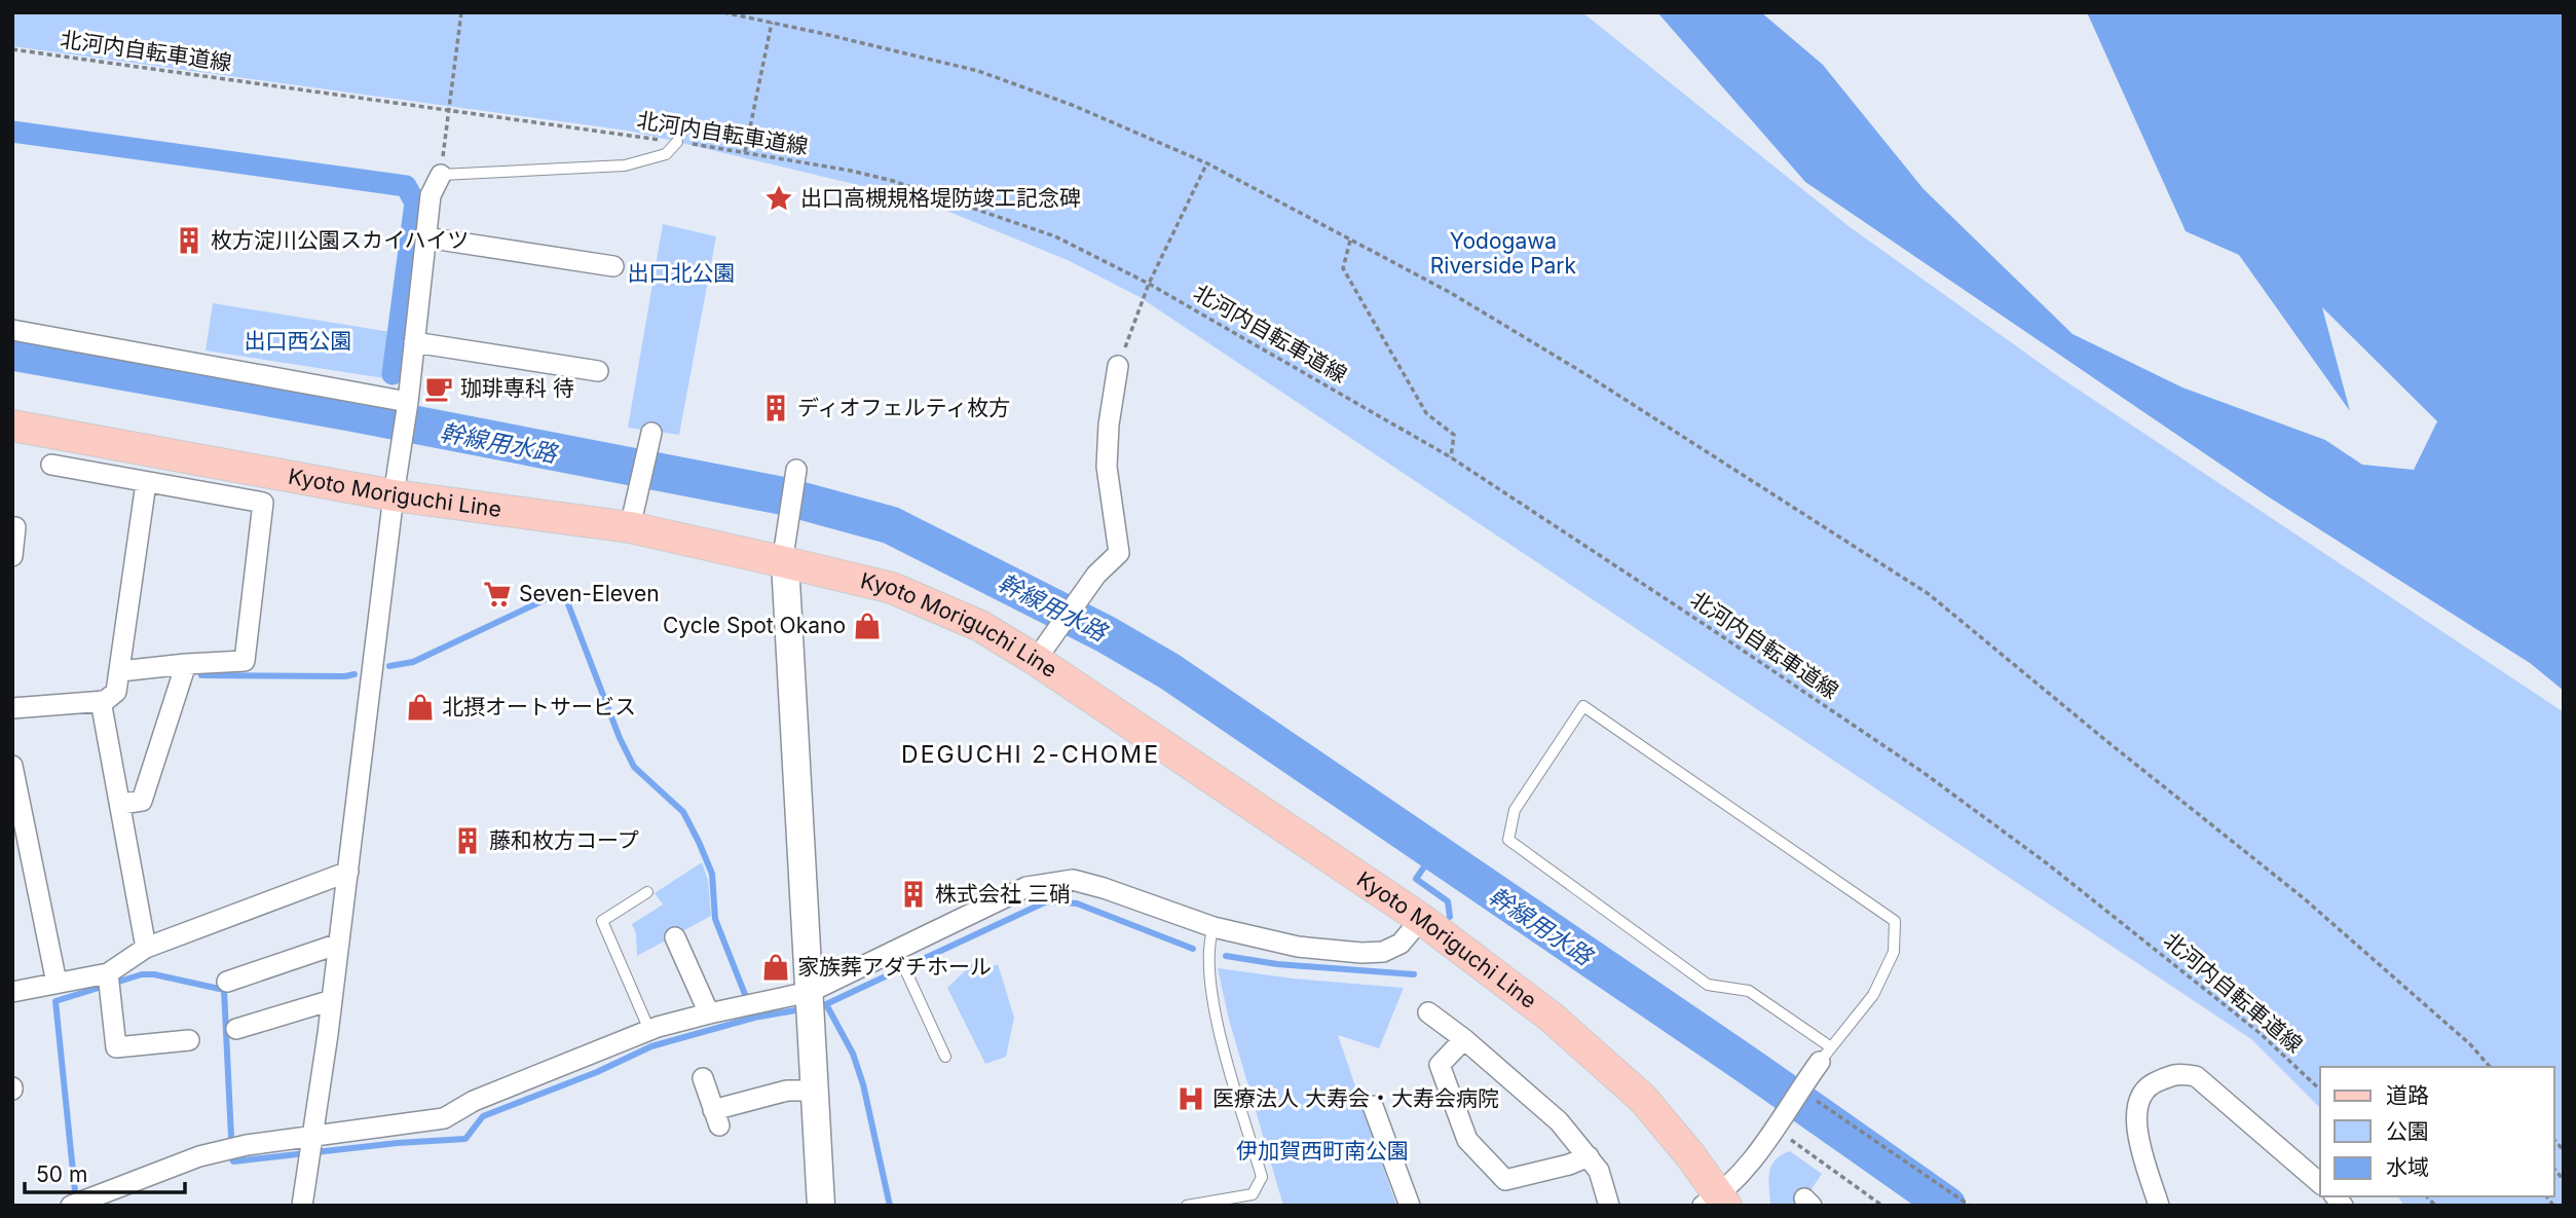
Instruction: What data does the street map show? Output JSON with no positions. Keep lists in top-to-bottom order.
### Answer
{
  "streets": {
    "main road": ["Kyoto Moriguchi Line"],
    "path": ["北河内自転車道線"]
  },
  "districts": ["DEGUCHI 2-CHOME"],
  "water": ["幹線用水路"],
  "parks": [
    "Yodogawa Riverside Park",
    "出口北公園",
    "出口西公園",
    "伊加賀西町南公園"
  ],
  "places": {
    "place": ["出口高槻規格堤防竣工記念碑"],
    "building": [
      "枚方淀川公園スカイハイツ",
      "ディオフェルティ枚方",
      "藤和枚方コープ",
      "株式会社 三硝"
    ],
    "cafe": ["珈琲専科 待"],
    "supermarket": ["Seven-Eleven"],
    "shop": ["Cycle Spot Okano", "北摂オートサービス", "家族葬アダチホール"],
    "hospital": ["医療法人 大寿会・大寿会病院"]
  },
  "legend": ["道路", "公園", "水域"],
  "scale_bar": "50 m"
}
